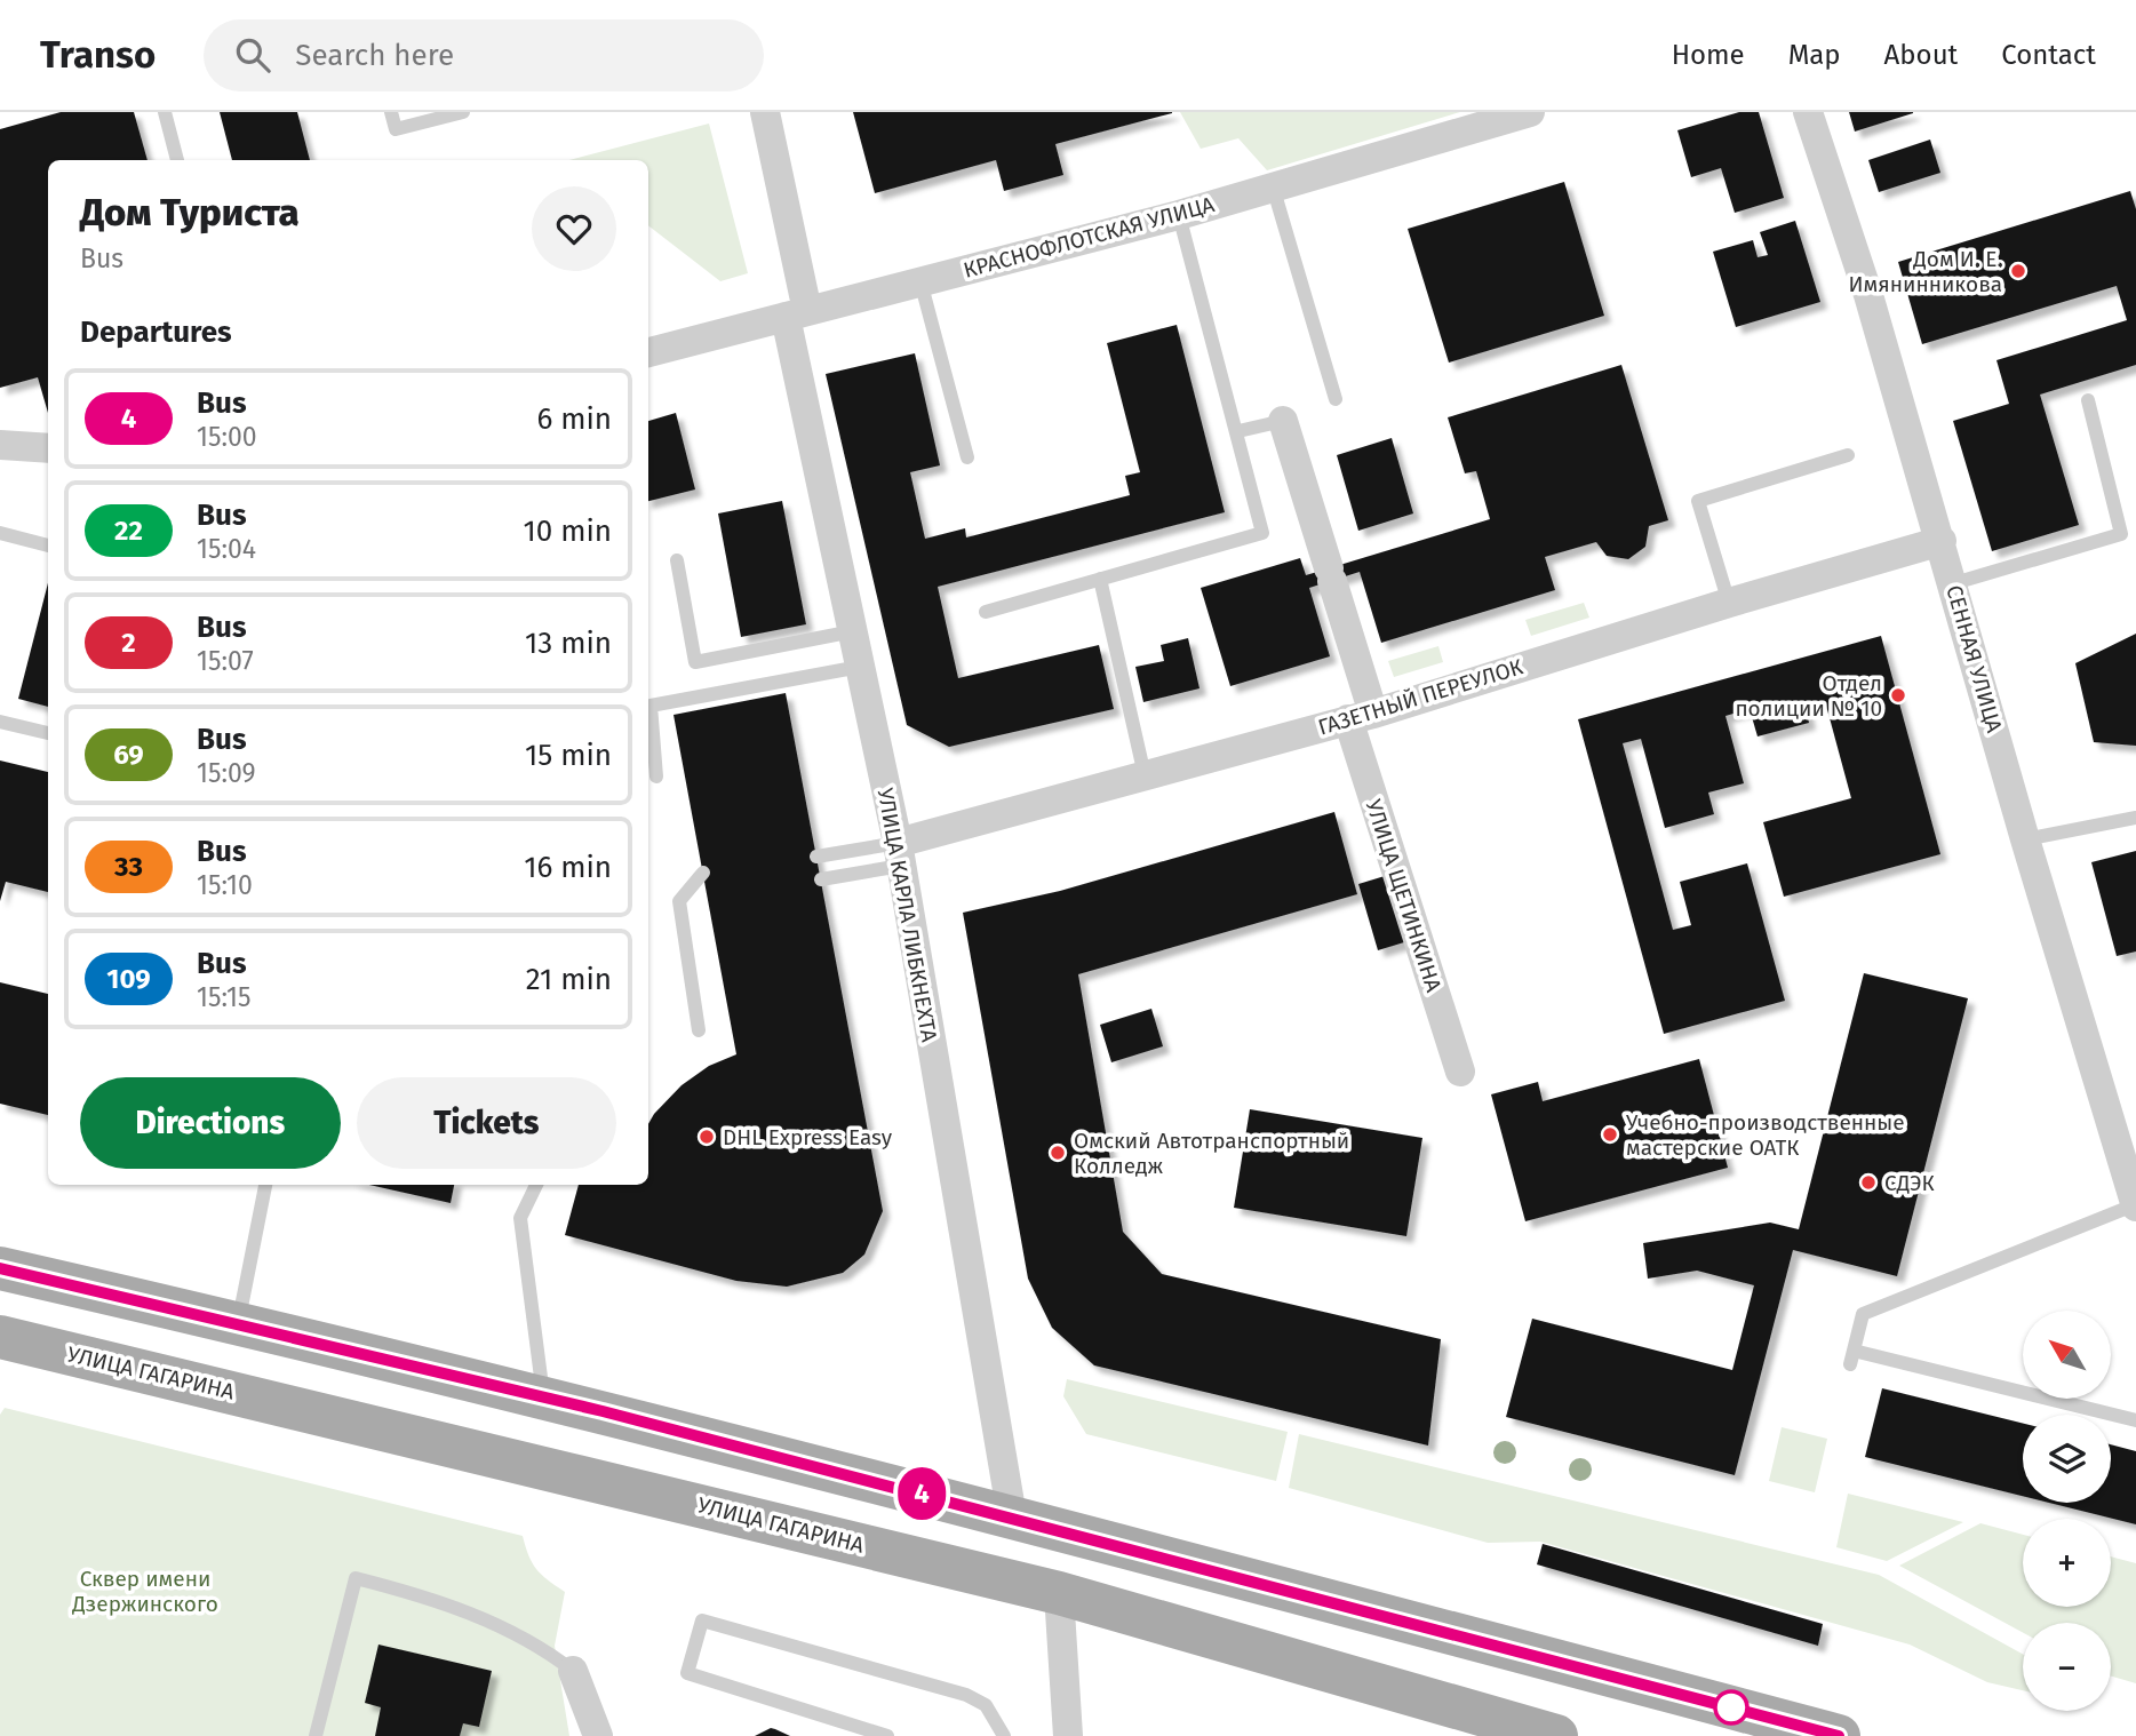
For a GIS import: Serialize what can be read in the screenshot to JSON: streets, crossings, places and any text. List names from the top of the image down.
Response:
{
  "streets": {
    "main road": ["УЛИЦА ГАГАРИНА"],
    "street": [
      "КРАСНОФЛОТСКАЯ УЛИЦА",
      "СЕННАЯ УЛИЦА",
      "ГАЗЕТНЫЙ ПЕРЕУЛОК",
      "УЛИЦА ЩЕТИНКИНА",
      "УЛИЦА КАРЛА ЛИБКНЕХТА"
    ]
  },
  "crossings": [
    ["КРАСНОФЛОТСКАЯ УЛИЦА", "УЛИЦА КАРЛА ЛИБКНЕХТА"],
    ["СЕННАЯ УЛИЦА", "ГАЗЕТНЫЙ ПЕРЕУЛОК"],
    ["ГАЗЕТНЫЙ ПЕРЕУЛОК", "УЛИЦА ЩЕТИНКИНА"],
    ["ГАЗЕТНЫЙ ПЕРЕУЛОК", "УЛИЦА КАРЛА ЛИБКНЕХТА"]
  ],
  "parks": ["Сквер имени Дзержинского"],
  "places": [
    "Дом И. Е. Имянинникова",
    "Отдел полиции № 10",
    "Учебно-производственные мастерские ОАТК",
    "DHL Express Easy",
    "Омский Автотранспортный Колледж",
    "СДЭК"
  ],
  "lines": ["bus line 4"],
  "north": "top left",
  "page": {
    "header": "Transo",
    "search": "Search here",
    "nav": [
      "Home",
      "Map",
      "About",
      "Contact"
    ],
    "on_map": "4",
    "heading": [
      ["Дом Туриста", "Bus"],
      "Departures"
    ],
    "list": [
      {
        "mark": "4",
        "name": "Bus",
        "note": "15:00",
        "value": "6 min"
      },
      {
        "mark": "22",
        "name": "Bus",
        "note": "15:04",
        "value": "10 min"
      },
      {
        "mark": "2",
        "name": "Bus",
        "note": "15:07",
        "value": "13 min"
      },
      {
        "mark": "69",
        "name": "Bus",
        "note": "15:09",
        "value": "15 min"
      },
      {
        "mark": "33",
        "name": "Bus",
        "note": "15:10",
        "value": "16 min"
      },
      {
        "mark": "109",
        "name": "Bus",
        "note": "15:15",
        "value": "21 min"
      }
    ],
    "buttons": ["Directions", "Tickets"],
    "map_buttons": ["+", "−"]
  }
}
